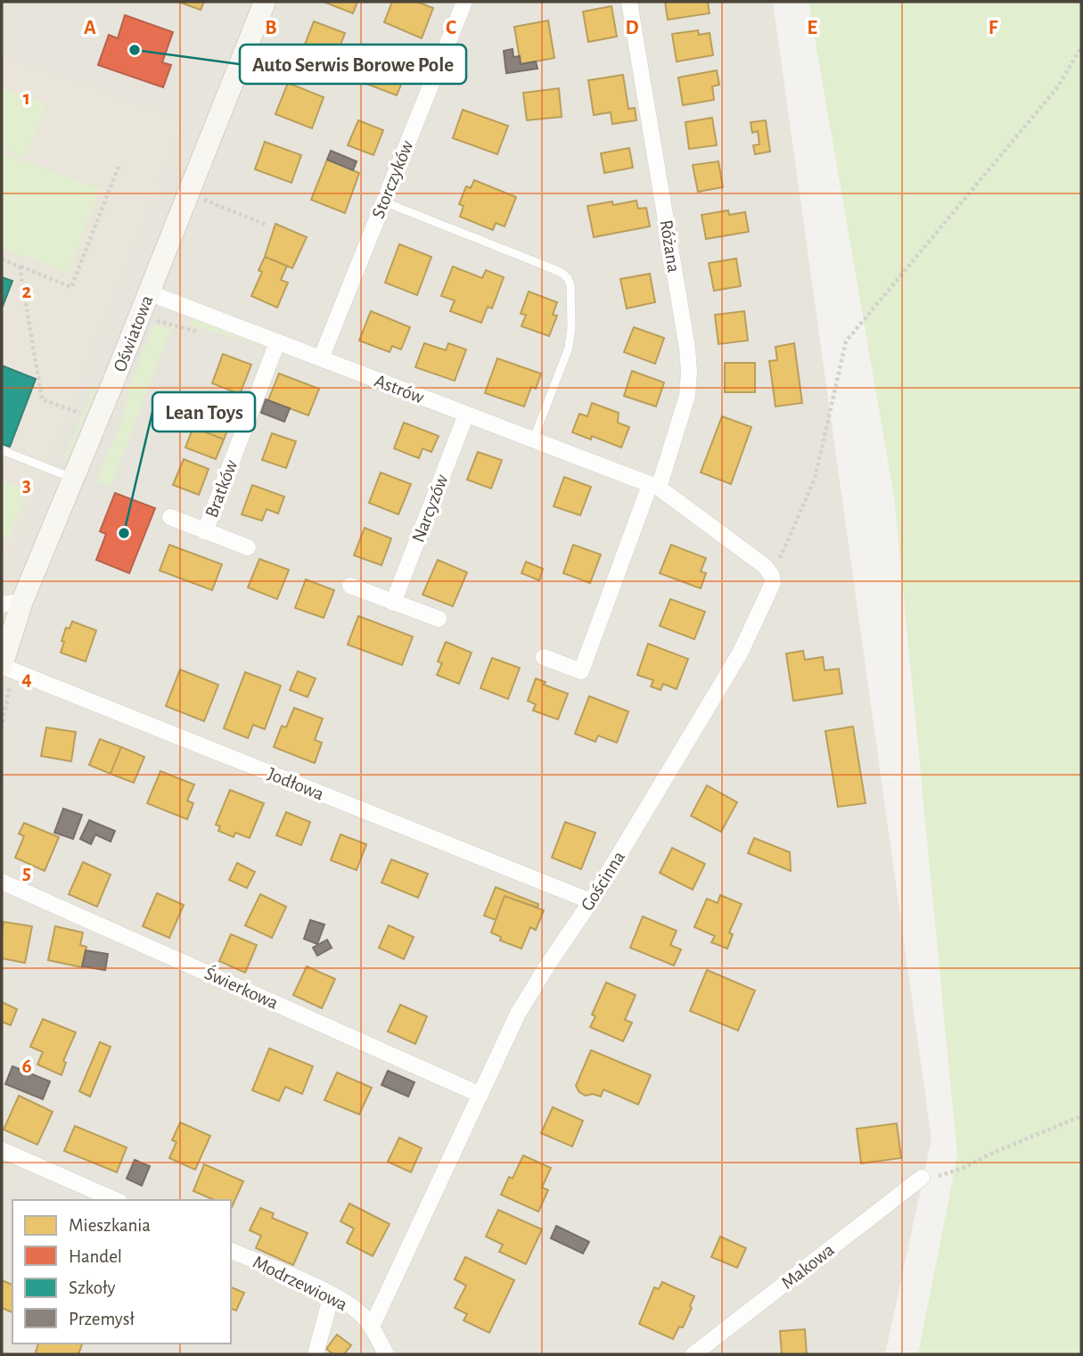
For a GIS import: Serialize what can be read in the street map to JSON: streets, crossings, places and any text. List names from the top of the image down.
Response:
{
  "streets": {
    "street": [
      "Storczyków",
      "Różana",
      "Oświatowa",
      "Astrów",
      "Bratków",
      "Narcyzów",
      "Jodłowa",
      "Gościnna",
      "Świerkowa",
      "Makowa",
      "Modrzewiowa"
    ]
  },
  "crossings": [
    ["Storczyków", "Astrów"],
    ["Różana", "Astrów"],
    ["Oświatowa", "Astrów"],
    ["Oświatowa", "Jodłowa"],
    ["Astrów", "Bratków"],
    ["Astrów", "Narcyzów"],
    ["Jodłowa", "Gościnna"],
    ["Gościnna", "Świerkowa"],
    ["Gościnna", "Modrzewiowa"]
  ],
  "places": ["Auto Serwis Borowe Pole", "Lean Toys"],
  "legend": [
    "Mieszkania",
    "Handel",
    "Szkoły",
    "Przemysł"
  ],
  "grid": {
    "columns": [
      "A",
      "B",
      "C",
      "D",
      "E",
      "F"
    ],
    "rows": [
      "1",
      "2",
      "3",
      "4",
      "5",
      "6"
    ]
  }
}
